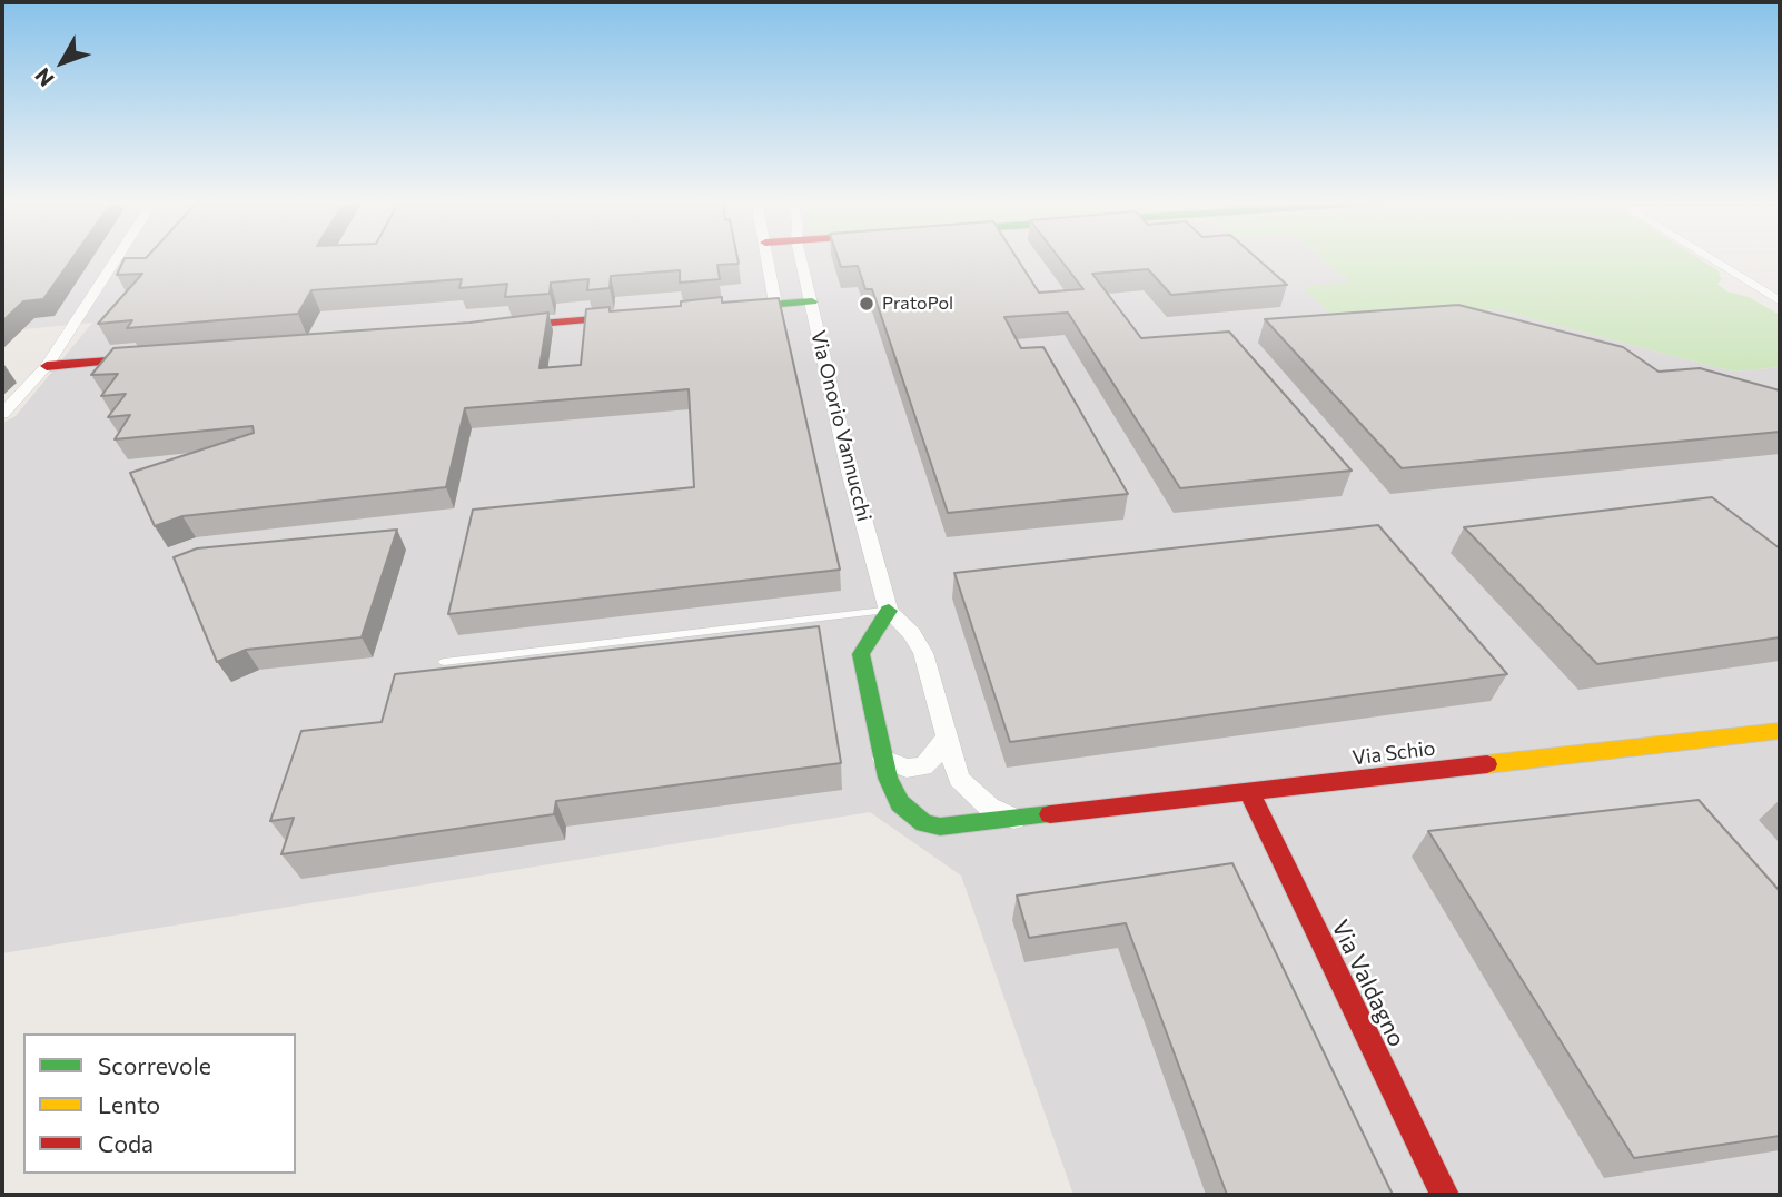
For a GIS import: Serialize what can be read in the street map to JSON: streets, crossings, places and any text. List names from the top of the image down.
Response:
{
  "streets": {
    "street": ["Via Onorio Vannucchi", "Via Schio", "Via Valdagno"]
  },
  "crossings": [
    ["Via Onorio Vannucchi", "Via Schio"],
    ["Via Schio", "Via Valdagno"]
  ],
  "places": ["PratoPol"],
  "legend": ["Scorrevole", "Lento", "Coda"],
  "north": "bottom left"
}
